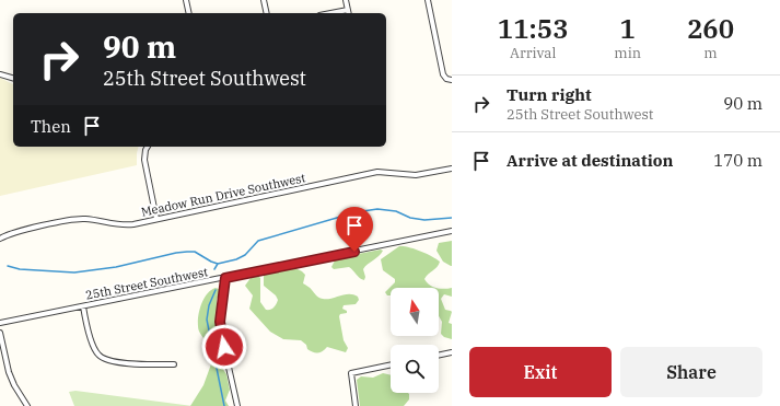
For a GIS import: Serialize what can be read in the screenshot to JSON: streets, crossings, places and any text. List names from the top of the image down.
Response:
{
  "streets": {
    "street": ["Meadow Run Drive Southwest", "25th Street Southwest"]
  },
  "north": "top",
  "page": {
    "eta": [
      "11:53",
      "Arrival",
      "1",
      "min",
      "260",
      "m"
    ],
    "turn": ["90 m", "25th Street Southwest"],
    "list": [
      {
        "name": "Turn right",
        "note": "25th Street Southwest",
        "value": "90 m"
      },
      {
        "name": "Arrive at destination",
        "value": "170 m"
      }
    ],
    "then": "Then",
    "buttons": ["Exit", "Share"]
  }
}
